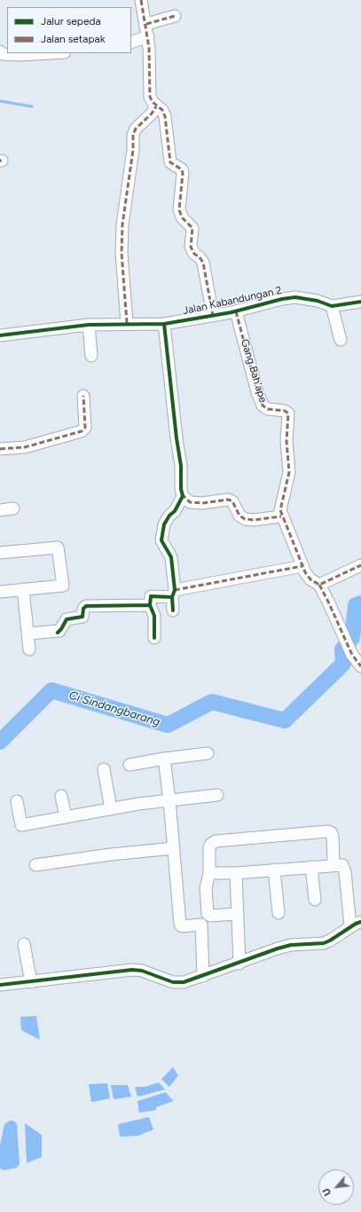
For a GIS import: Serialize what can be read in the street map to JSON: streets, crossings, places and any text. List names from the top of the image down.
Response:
{
  "streets": {
    "street": ["Jalan Kabandungan 2", "Gang Bah'ape"]
  },
  "crossings": [
    ["Jalan Kabandungan 2", "Gang Bah'ape"]
  ],
  "water": ["Ci Sindangbarang"],
  "legend": ["Jalur sepeda", "Jalan setapak"],
  "north": "bottom left"
}
